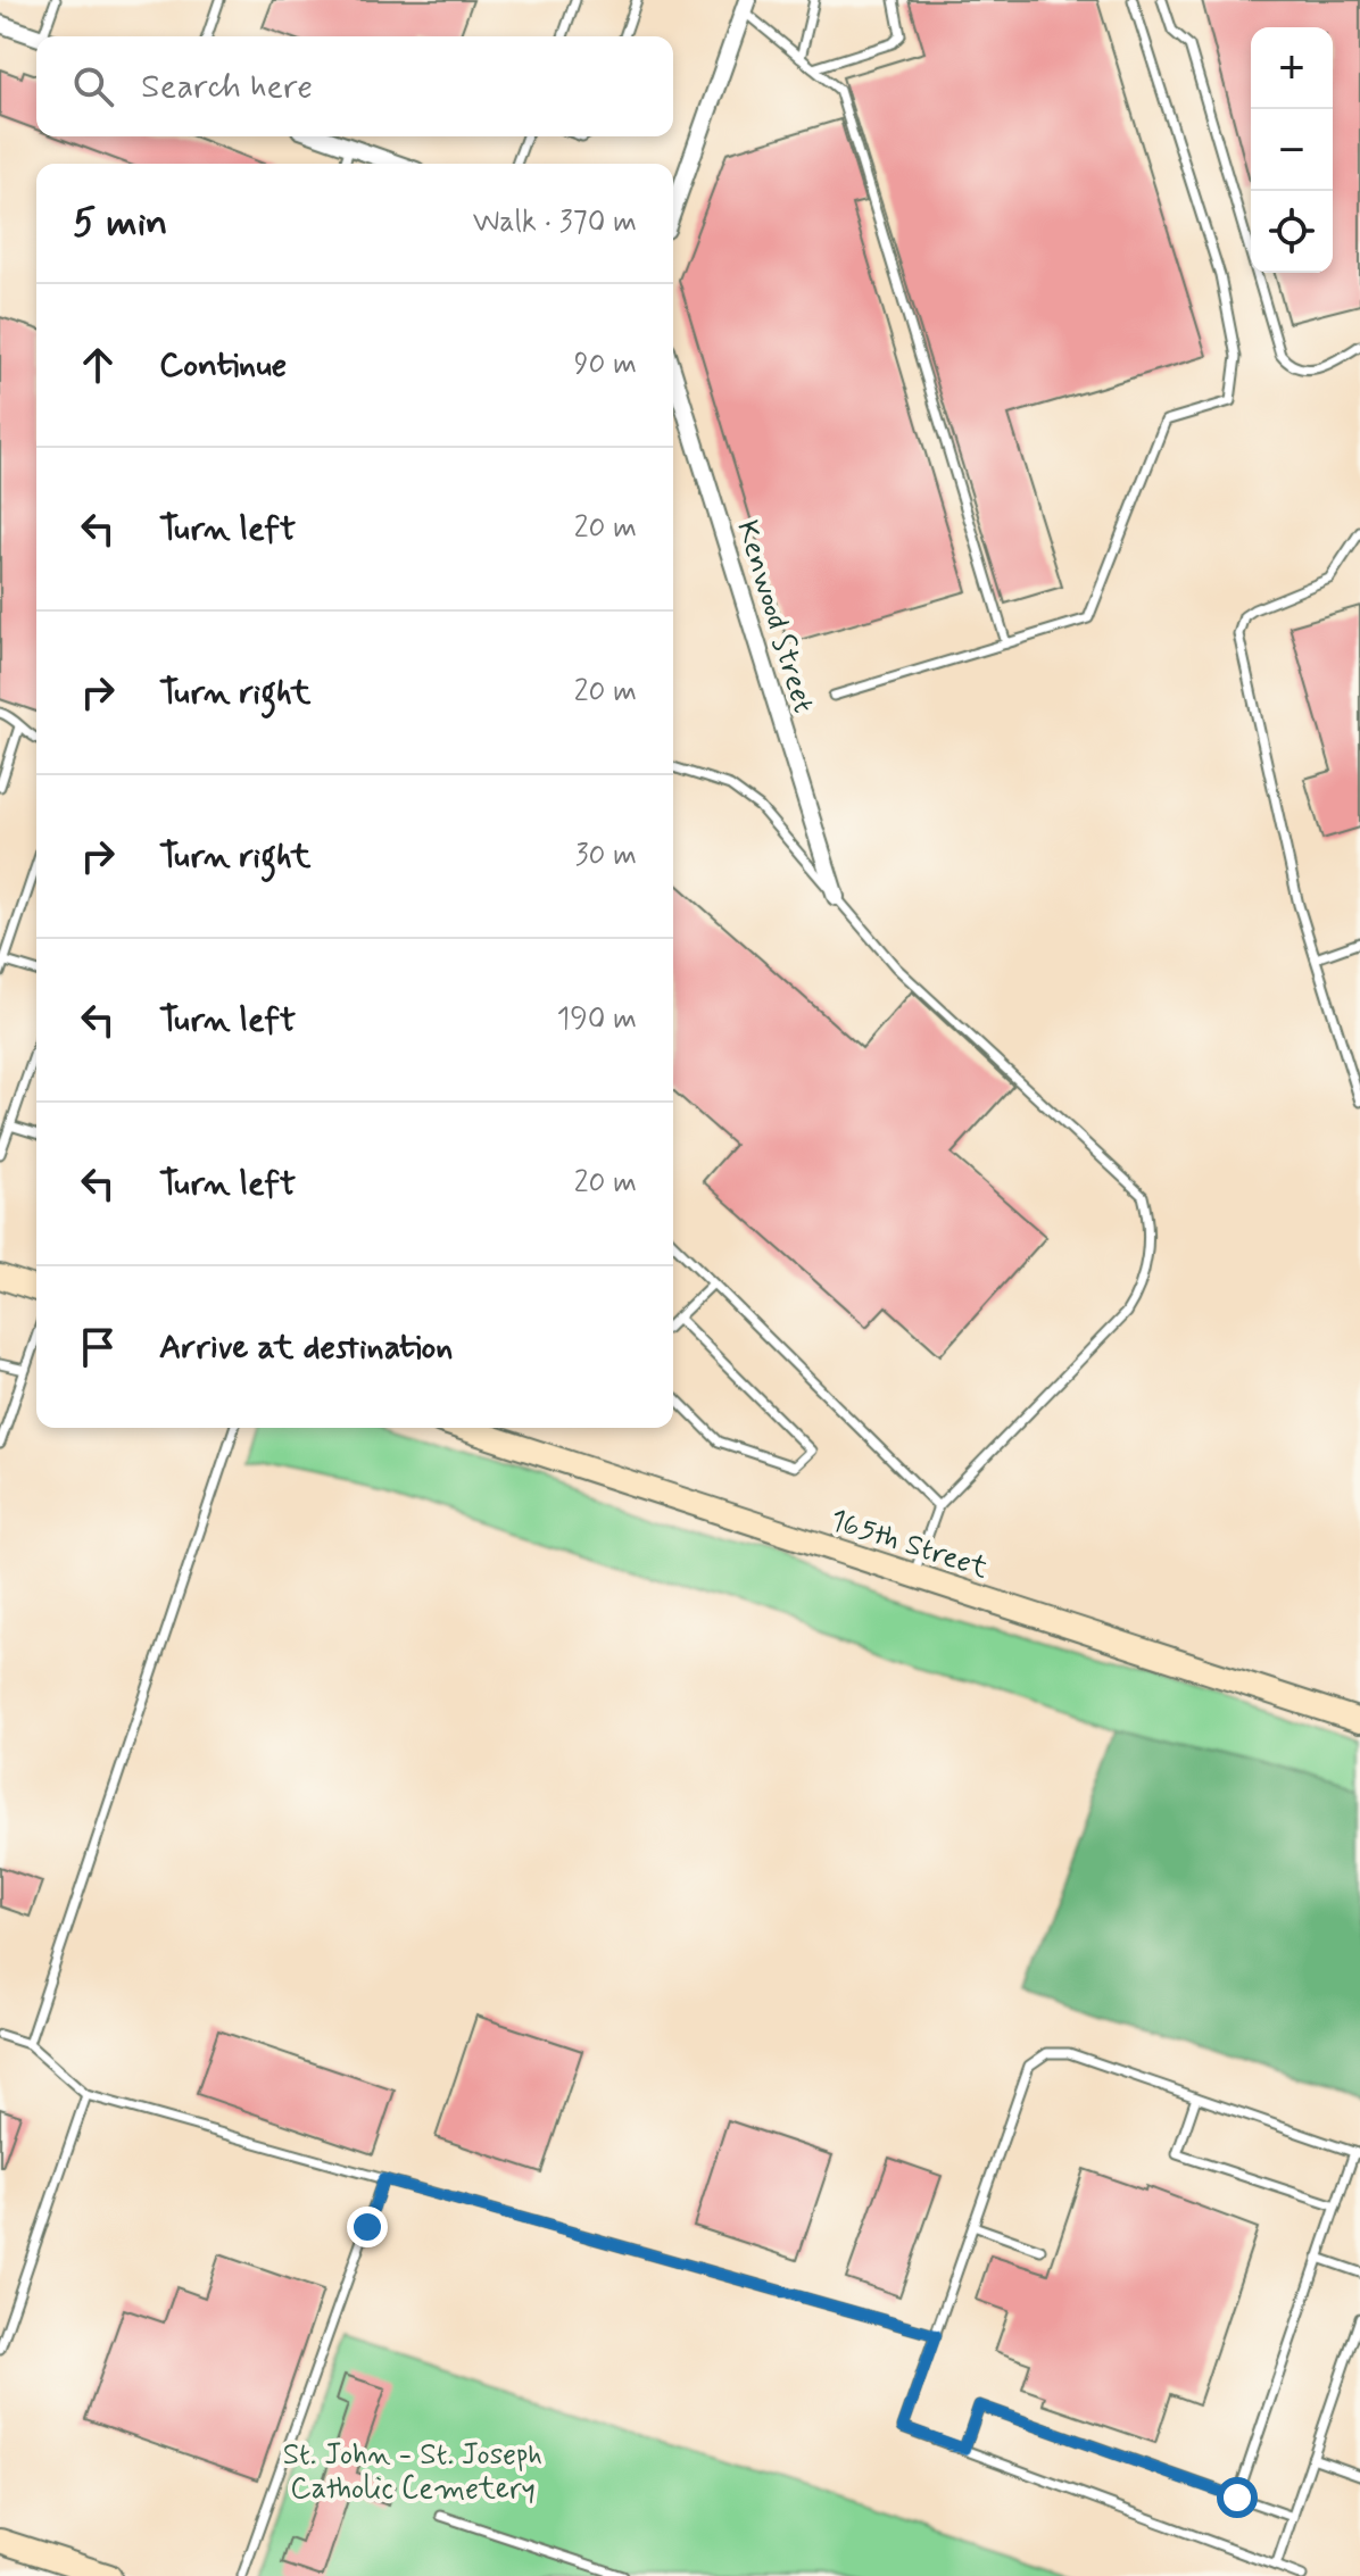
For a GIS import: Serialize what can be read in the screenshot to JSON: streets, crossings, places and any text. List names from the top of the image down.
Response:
{
  "streets": {
    "main road": ["165th Street"],
    "street": ["Kenwood Street"]
  },
  "parks": ["St. John - St. Joseph Catholic Cemetery"],
  "page": {
    "map_buttons": ["+", "−"],
    "search": "Search here",
    "heading": ["5 min", "Walk · 370 m"],
    "list": [
      ["Continue", "90 m"],
      ["Turn left", "20 m"],
      ["Turn right", "20 m"],
      ["Turn right", "30 m"],
      ["Turn left", "190 m"],
      ["Turn left", "20 m"],
      "Arrive at destination"
    ]
  }
}
